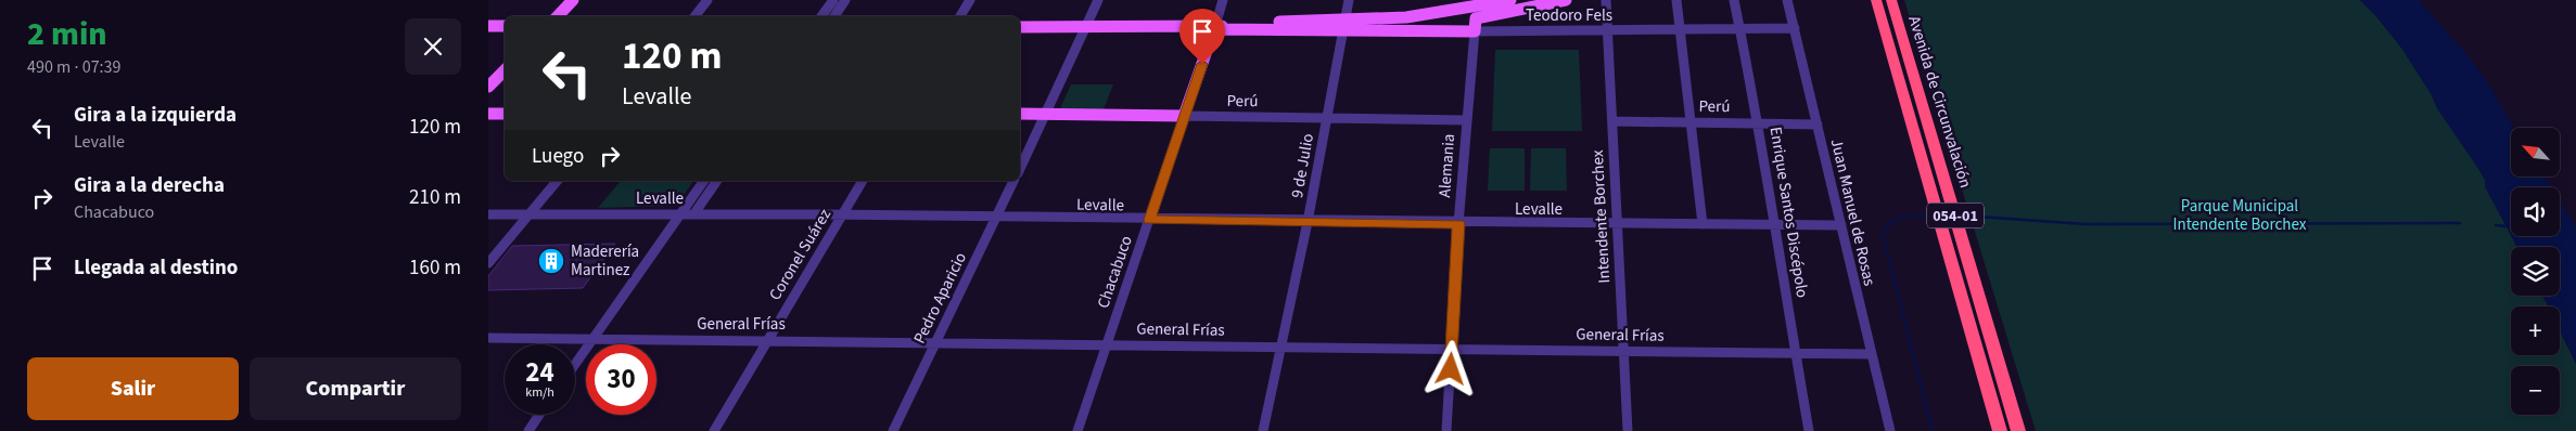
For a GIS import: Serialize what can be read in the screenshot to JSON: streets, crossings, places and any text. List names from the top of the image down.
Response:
{
  "streets": {
    "highway": ["Avenida de Circunvalación", "054-01"],
    "main road": [
      "Teodoro Fels",
      "Perú",
      "Alemania",
      "Chacabuco"
    ],
    "street": [
      "9 de Julio",
      "Levalle",
      "Enrique Santos Discépolo",
      "Juan Manuel de Rosas",
      "Intendente Borchex",
      "Coronel Suárez",
      "Pedro Aparicio",
      "General Frías"
    ]
  },
  "crossings": [
    ["Teodoro Fels", "9 de Julio"],
    ["Teodoro Fels", "Alemania"],
    ["Teodoro Fels", "Enrique Santos Discépolo"],
    ["Teodoro Fels", "Juan Manuel de Rosas"],
    ["Teodoro Fels", "Intendente Borchex"],
    ["Perú", "9 de Julio"],
    ["Perú", "Alemania"],
    ["Perú", "Enrique Santos Discépolo"],
    ["Perú", "Juan Manuel de Rosas"],
    ["Perú", "Intendente Borchex"],
    ["Perú", "Chacabuco"],
    ["9 de Julio", "Levalle"],
    ["9 de Julio", "General Frías"],
    ["Alemania", "Levalle"],
    ["Alemania", "General Frías"],
    ["Levalle", "Enrique Santos Discépolo"],
    ["Levalle", "Juan Manuel de Rosas"],
    ["Levalle", "Intendente Borchex"],
    ["Levalle", "Coronel Suárez"],
    ["Levalle", "Chacabuco"],
    ["Levalle", "Pedro Aparicio"],
    ["Enrique Santos Discépolo", "General Frías"],
    ["Juan Manuel de Rosas", "General Frías"],
    ["Intendente Borchex", "General Frías"],
    ["Coronel Suárez", "General Frías"],
    ["Chacabuco", "General Frías"],
    ["Pedro Aparicio", "General Frías"]
  ],
  "parks": ["Parque Municipal Intendente Borchex"],
  "places": {
    "building": ["Maderería Martinez"]
  },
  "north": "top left",
  "page": {
    "heading": ["2 min", "490 m · 07:39"],
    "turn": ["120 m", "Levalle"],
    "list": [
      {
        "name": "Gira a la izquierda",
        "note": "Levalle",
        "value": "120 m"
      },
      {
        "name": "Gira a la derecha",
        "note": "Chacabuco",
        "value": "210 m"
      },
      {
        "name": "Llegada al destino",
        "value": "160 m"
      }
    ],
    "map_buttons": ["+", "−"],
    "then": "Luego",
    "speed": "24 km/h",
    "limit": "30",
    "buttons": ["Salir", "Compartir"]
  }
}
